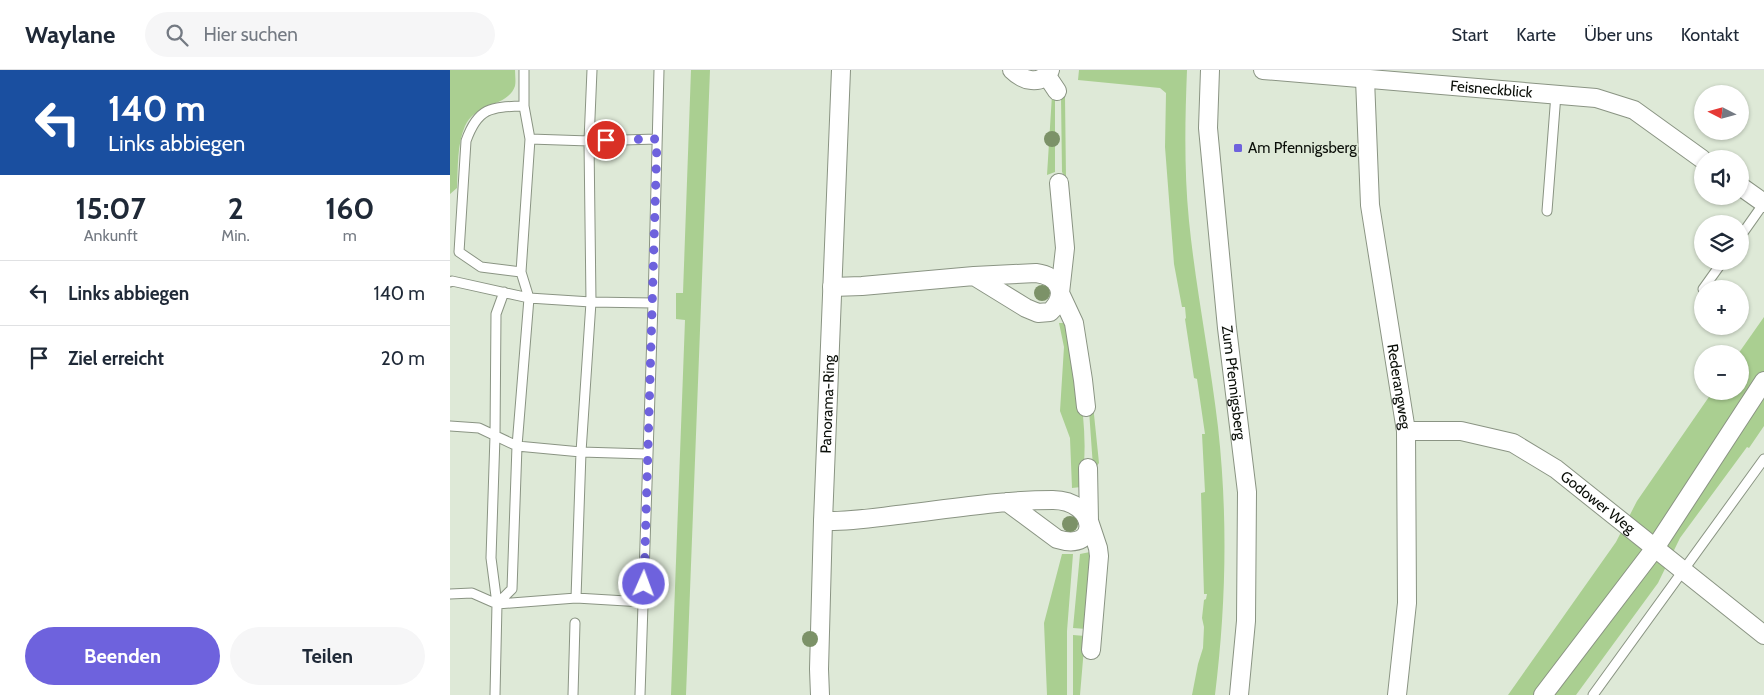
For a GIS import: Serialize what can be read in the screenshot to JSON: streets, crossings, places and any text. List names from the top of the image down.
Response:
{
  "streets": {
    "street": [
      "Feisneckblick",
      "Zum Pfennigsberg",
      "Rederangweg",
      "Panorama-Ring",
      "Godower Weg"
    ]
  },
  "crossings": [
    ["Feisneckblick", "Rederangweg"],
    ["Rederangweg", "Godower Weg"]
  ],
  "places": {
    "transit": ["Am Pfennigsberg"]
  },
  "north": "left",
  "page": {
    "header": "Waylane",
    "search": "Hier suchen",
    "nav": [
      "Start",
      "Karte",
      "Über uns",
      "Kontakt"
    ],
    "turn": ["140 m", "Links abbiegen"],
    "map_buttons": ["+", "−"],
    "eta": [
      "15:07",
      "Ankunft",
      "2",
      "Min.",
      "160",
      "m"
    ],
    "list": [
      {
        "name": "Links abbiegen",
        "value": "140 m"
      },
      {
        "name": "Ziel erreicht",
        "value": "20 m"
      }
    ],
    "buttons": ["Beenden", "Teilen"]
  }
}
